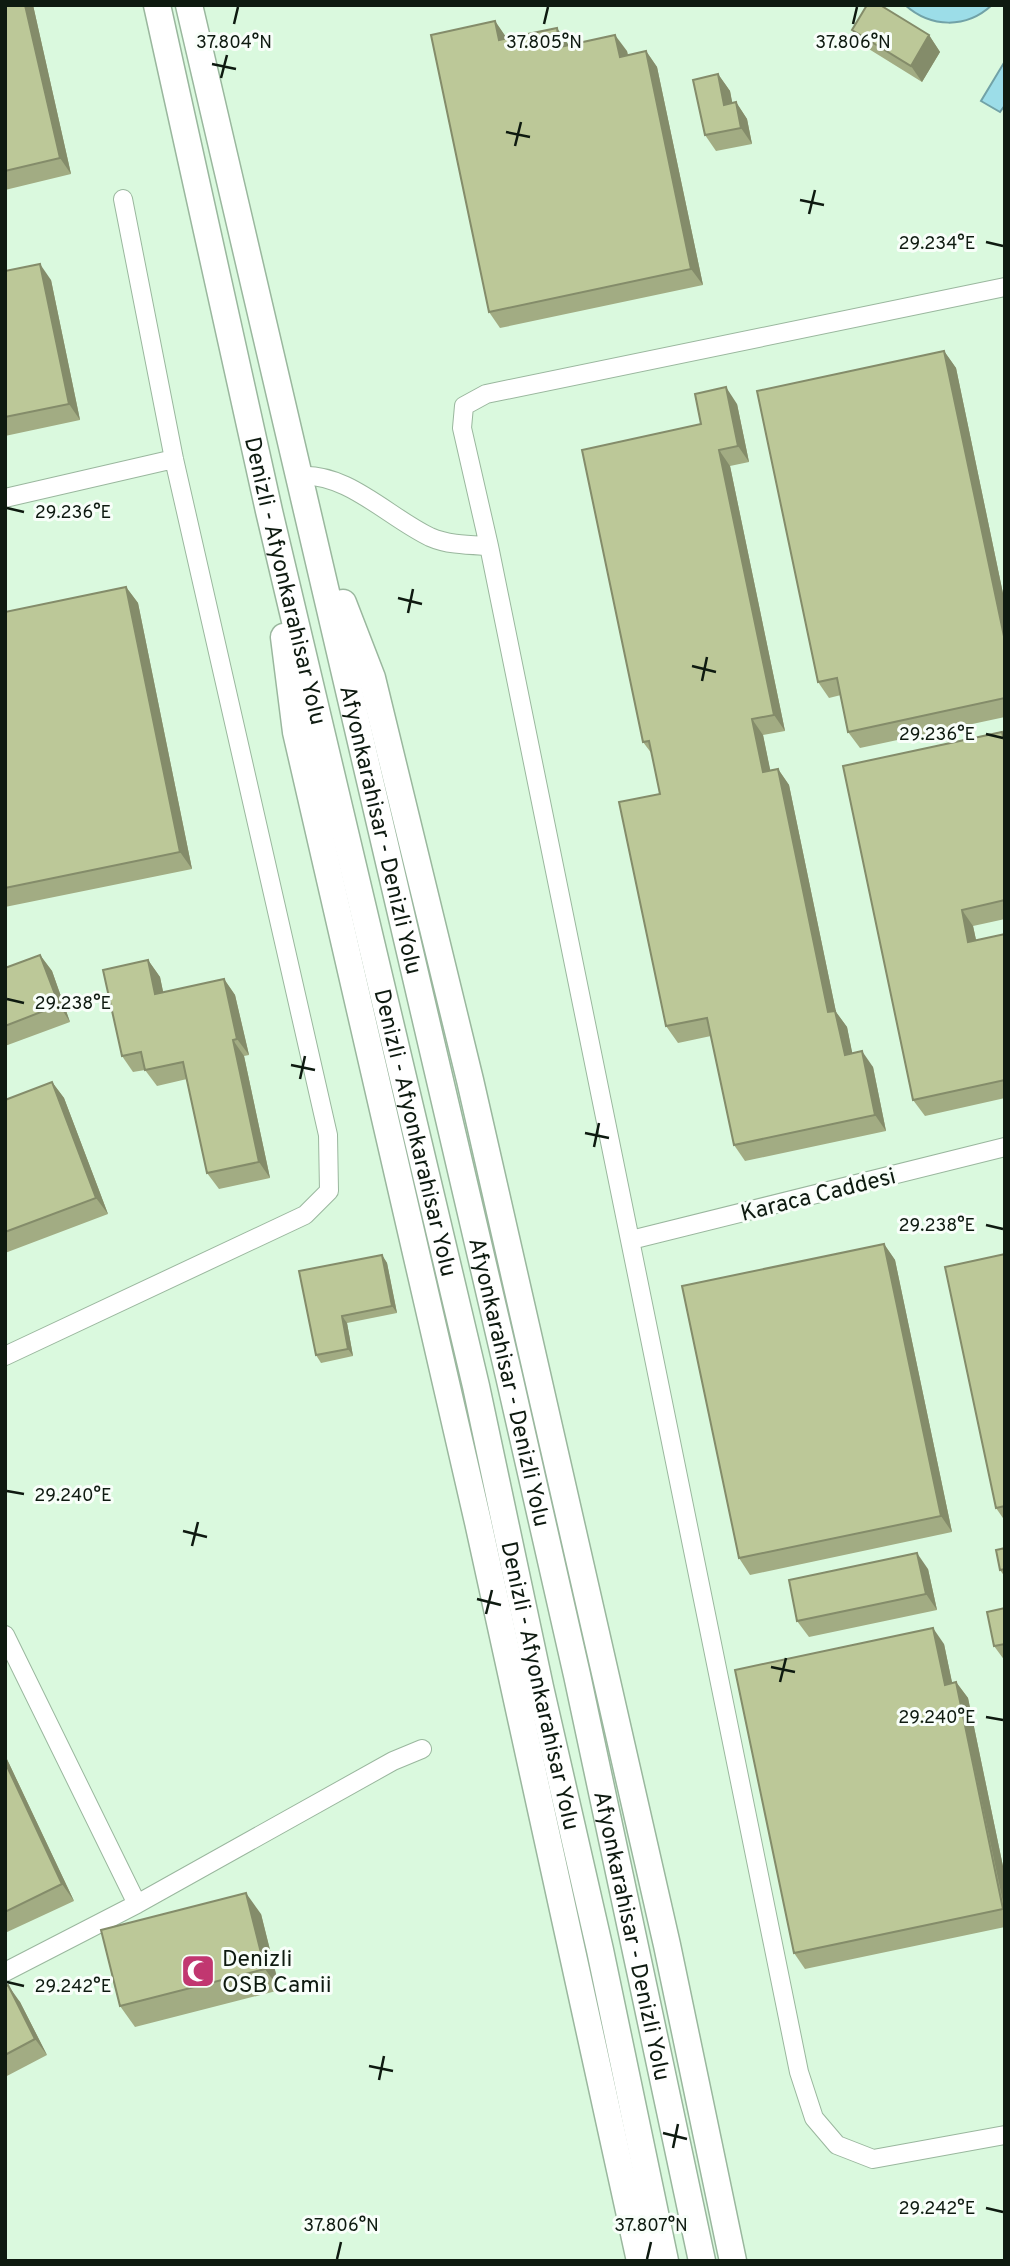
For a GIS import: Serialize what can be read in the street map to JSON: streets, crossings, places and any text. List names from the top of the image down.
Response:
{
  "streets": {
    "highway": ["Denizli - Afyonkarahisar Yolu", "Afyonkarahisar - Denizli Yolu"],
    "street": ["Karaca Caddesi"]
  },
  "crossings": [
    ["Denizli - Afyonkarahisar Yolu", "Afyonkarahisar - Denizli Yolu"]
  ],
  "places": {
    "mosque": ["Denizli OSB Camii"]
  },
  "coordinates": [
    "37.805°N",
    "37.806°N",
    "37.804°N",
    "29.234°E",
    "29.236°E",
    "29.238°E",
    "29.240°E",
    "29.242°E",
    "37.807°N"
  ]
}
